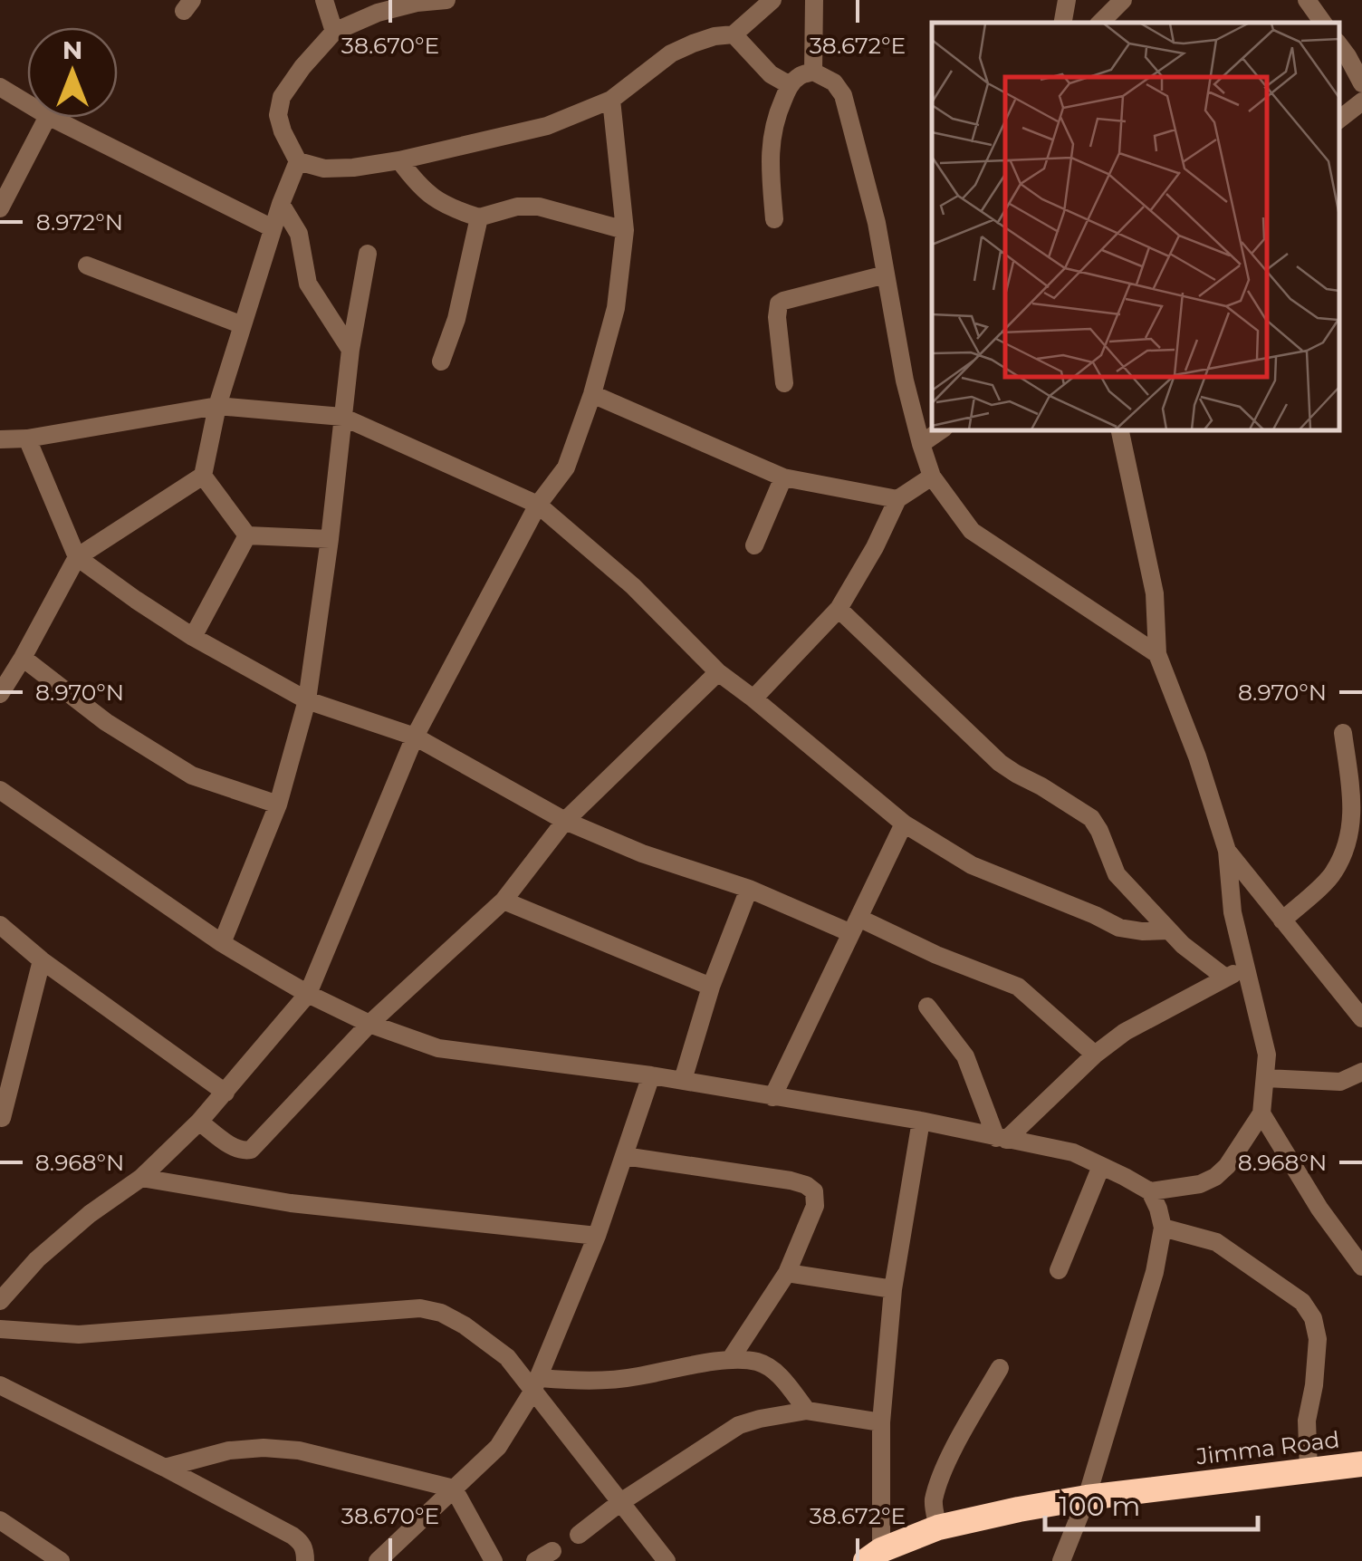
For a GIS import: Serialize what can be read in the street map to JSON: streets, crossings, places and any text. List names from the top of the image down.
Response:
{
  "streets": {
    "highway": ["Jimma Road"]
  },
  "scale_bar": "100 m",
  "north": "top",
  "coordinates": [
    "38.670°E",
    "38.672°E",
    "8.972°N",
    "8.970°N",
    "8.968°N"
  ]
}
